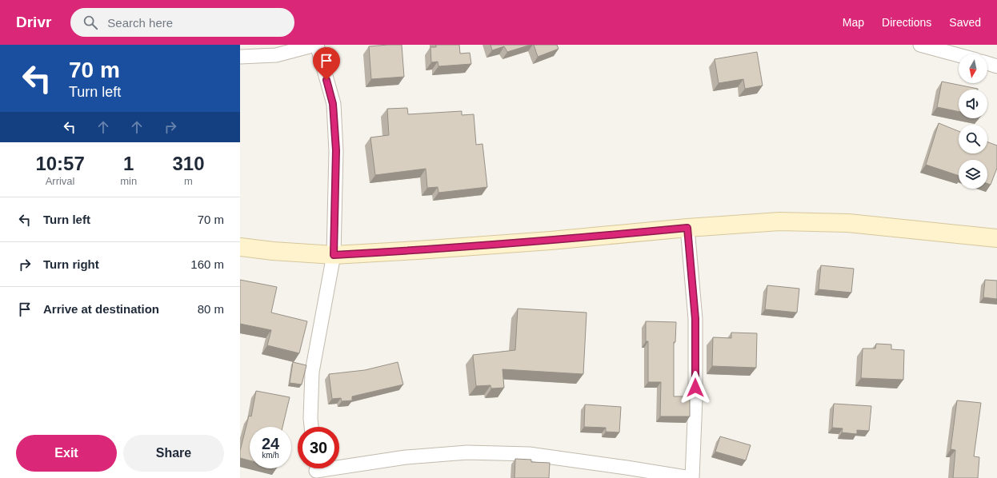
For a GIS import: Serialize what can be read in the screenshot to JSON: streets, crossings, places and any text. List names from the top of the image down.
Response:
{
  "north": "bottom",
  "page": {
    "header": "Drivr",
    "search": "Search here",
    "nav": ["Map", "Directions", "Saved"],
    "turn": ["70 m", "Turn left"],
    "eta": [
      "10:57",
      "Arrival",
      "1",
      "min",
      "310",
      "m"
    ],
    "list": [
      {
        "name": "Turn left",
        "value": "70 m"
      },
      {
        "name": "Turn right",
        "value": "160 m"
      },
      {
        "name": "Arrive at destination",
        "value": "80 m"
      }
    ],
    "speed": "24 km/h",
    "limit": "30",
    "buttons": ["Exit", "Share"]
  }
}
